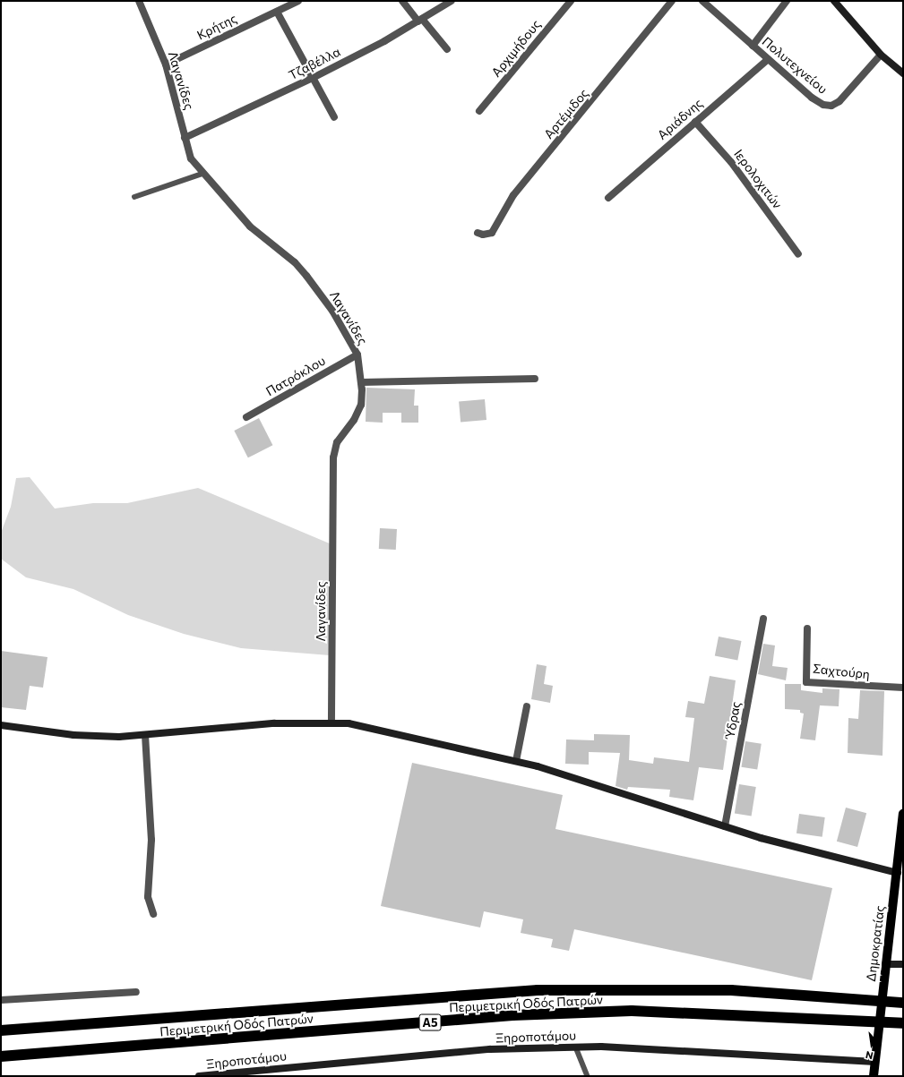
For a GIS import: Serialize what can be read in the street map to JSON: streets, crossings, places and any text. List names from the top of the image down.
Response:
{
  "streets": {
    "highway": ["Περιμετρική Οδός Πατρών", "Α5"],
    "main road": ["Δημοκρατίας"],
    "street": [
      "Κρήτης",
      "Αρχιμήδους",
      "Τζαβέλλα",
      "Πολυτεχνείου",
      "Λαγανίδες",
      "Αρτέμιδος",
      "Αριάδνης",
      "Ιερολοχιτών",
      "Πατρόκλου",
      "Σαχτούρη",
      "Ύδρας",
      "Ξηροποτάμου"
    ]
  },
  "crossings": [
    ["Κρήτης", "Λαγανίδες"],
    ["Τζαβέλλα", "Λαγανίδες"],
    ["Πολυτεχνείου", "Αριάδνης"],
    ["Λαγανίδες", "Πατρόκλου"],
    ["Αριάδνης", "Ιερολοχιτών"],
    ["Δημοκρατίας", "Ξηροποτάμου"]
  ],
  "north": "bottom"
}
